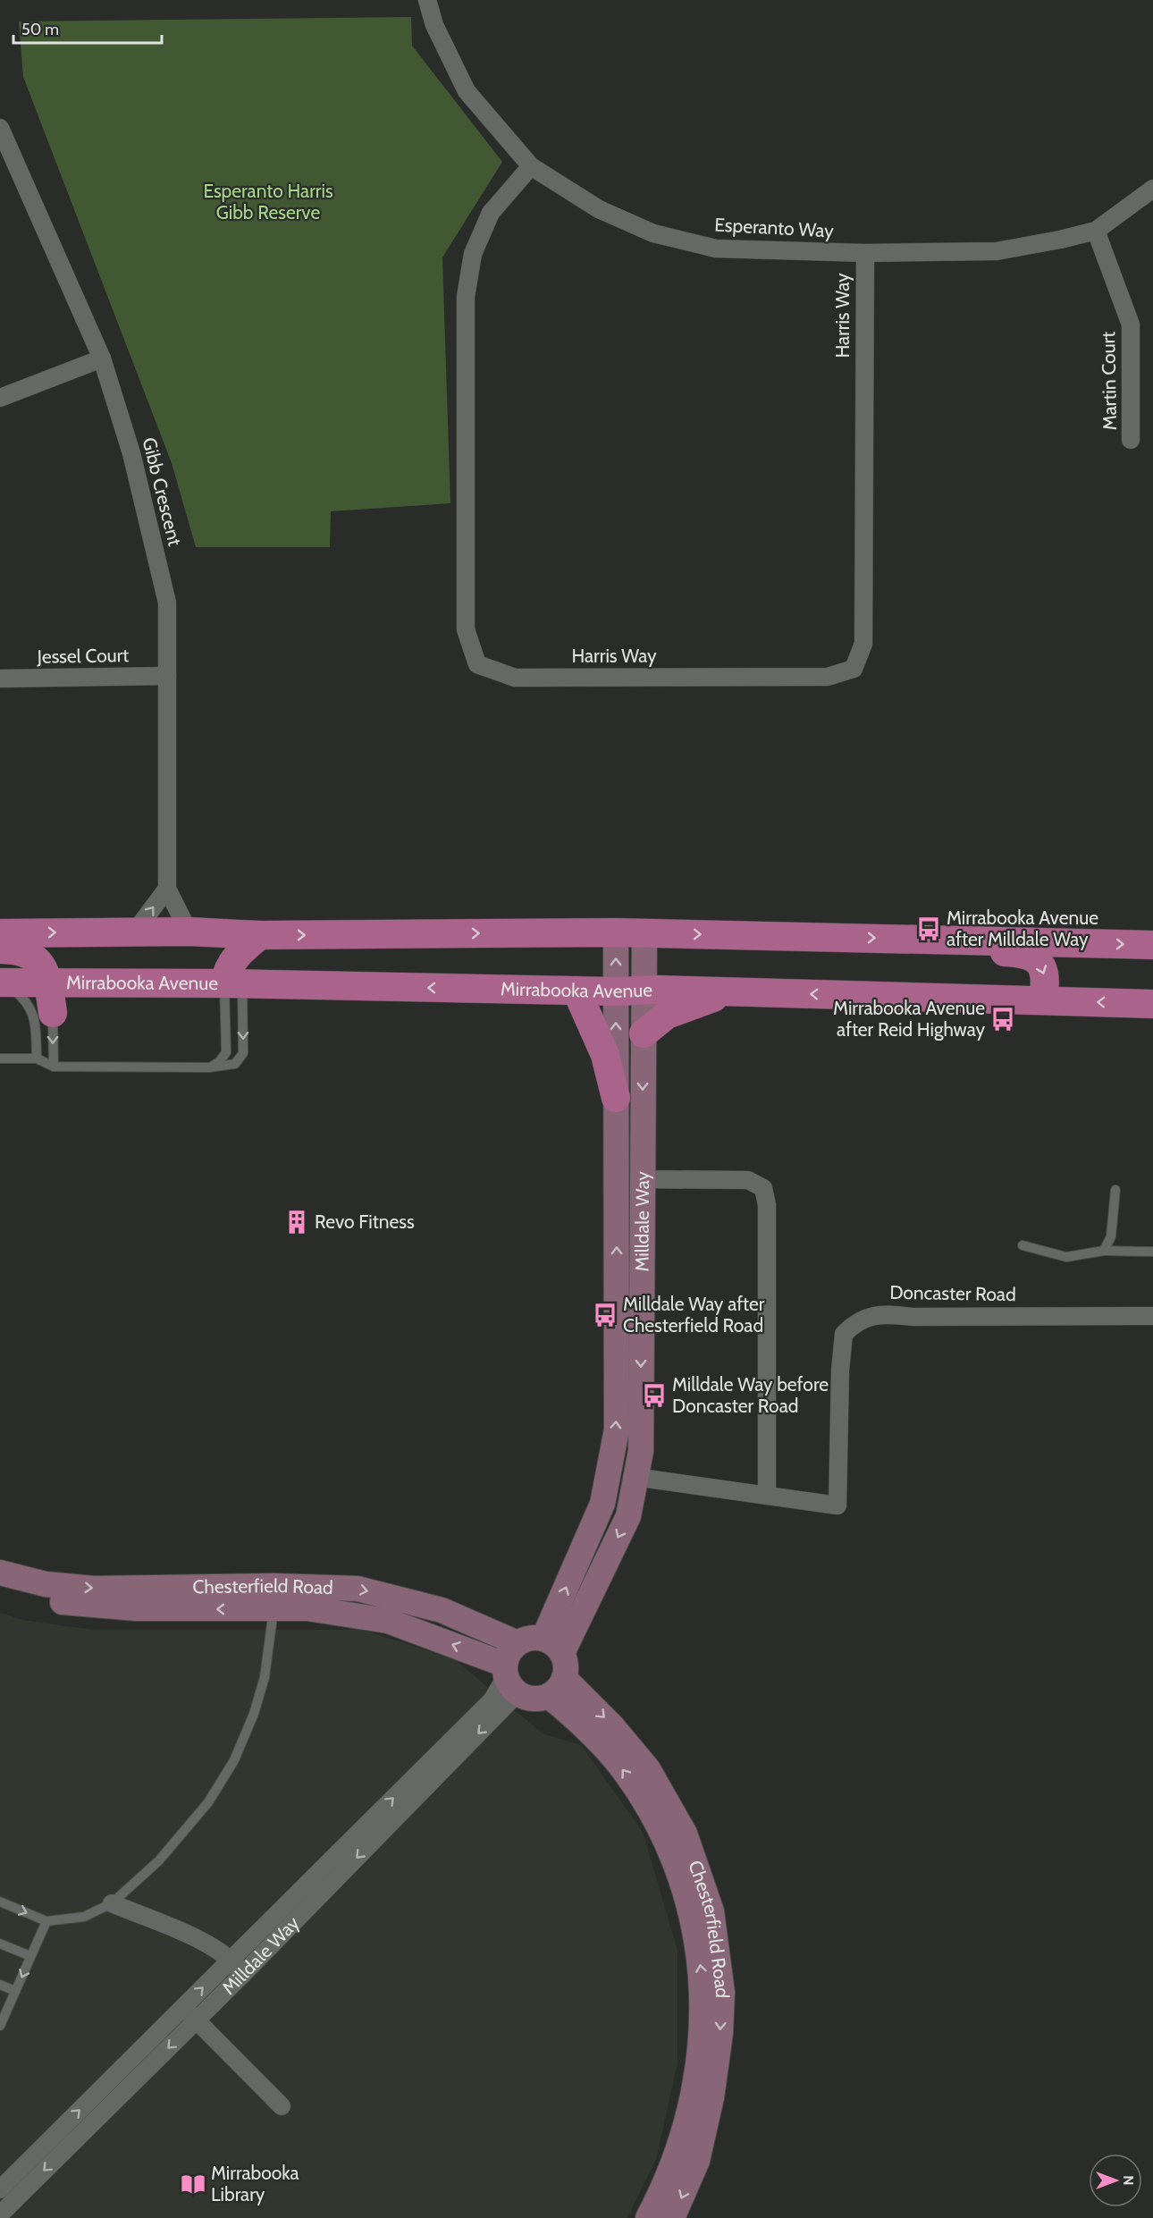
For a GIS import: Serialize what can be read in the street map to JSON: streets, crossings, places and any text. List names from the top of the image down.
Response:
{
  "streets": {
    "main road": ["Mirrabooka Avenue"],
    "street": [
      "Esperanto Way",
      "Harris Way",
      "Martin Court",
      "Gibb Crescent",
      "Jessel Court",
      "Milldale Way",
      "Doncaster Road",
      "Chesterfield Road"
    ]
  },
  "crossings": [
    ["Esperanto Way", "Harris Way"],
    ["Esperanto Way", "Martin Court"],
    ["Gibb Crescent", "Jessel Court"],
    ["Mirrabooka Avenue", "Milldale Way"],
    ["Milldale Way", "Doncaster Road"],
    ["Milldale Way", "Chesterfield Road"]
  ],
  "parks": ["Esperanto Harris Gibb Reserve"],
  "places": {
    "bus stop": [
      "Mirrabooka Avenue after Milldale Way",
      "Mirrabooka Avenue after Reid Highway",
      "Milldale Way after Chesterfield Road",
      "Milldale Way before Doncaster Road"
    ],
    "building": ["Revo Fitness"],
    "library": ["Mirrabooka Library"]
  },
  "scale_bar": "50 m",
  "north": "right"
}
